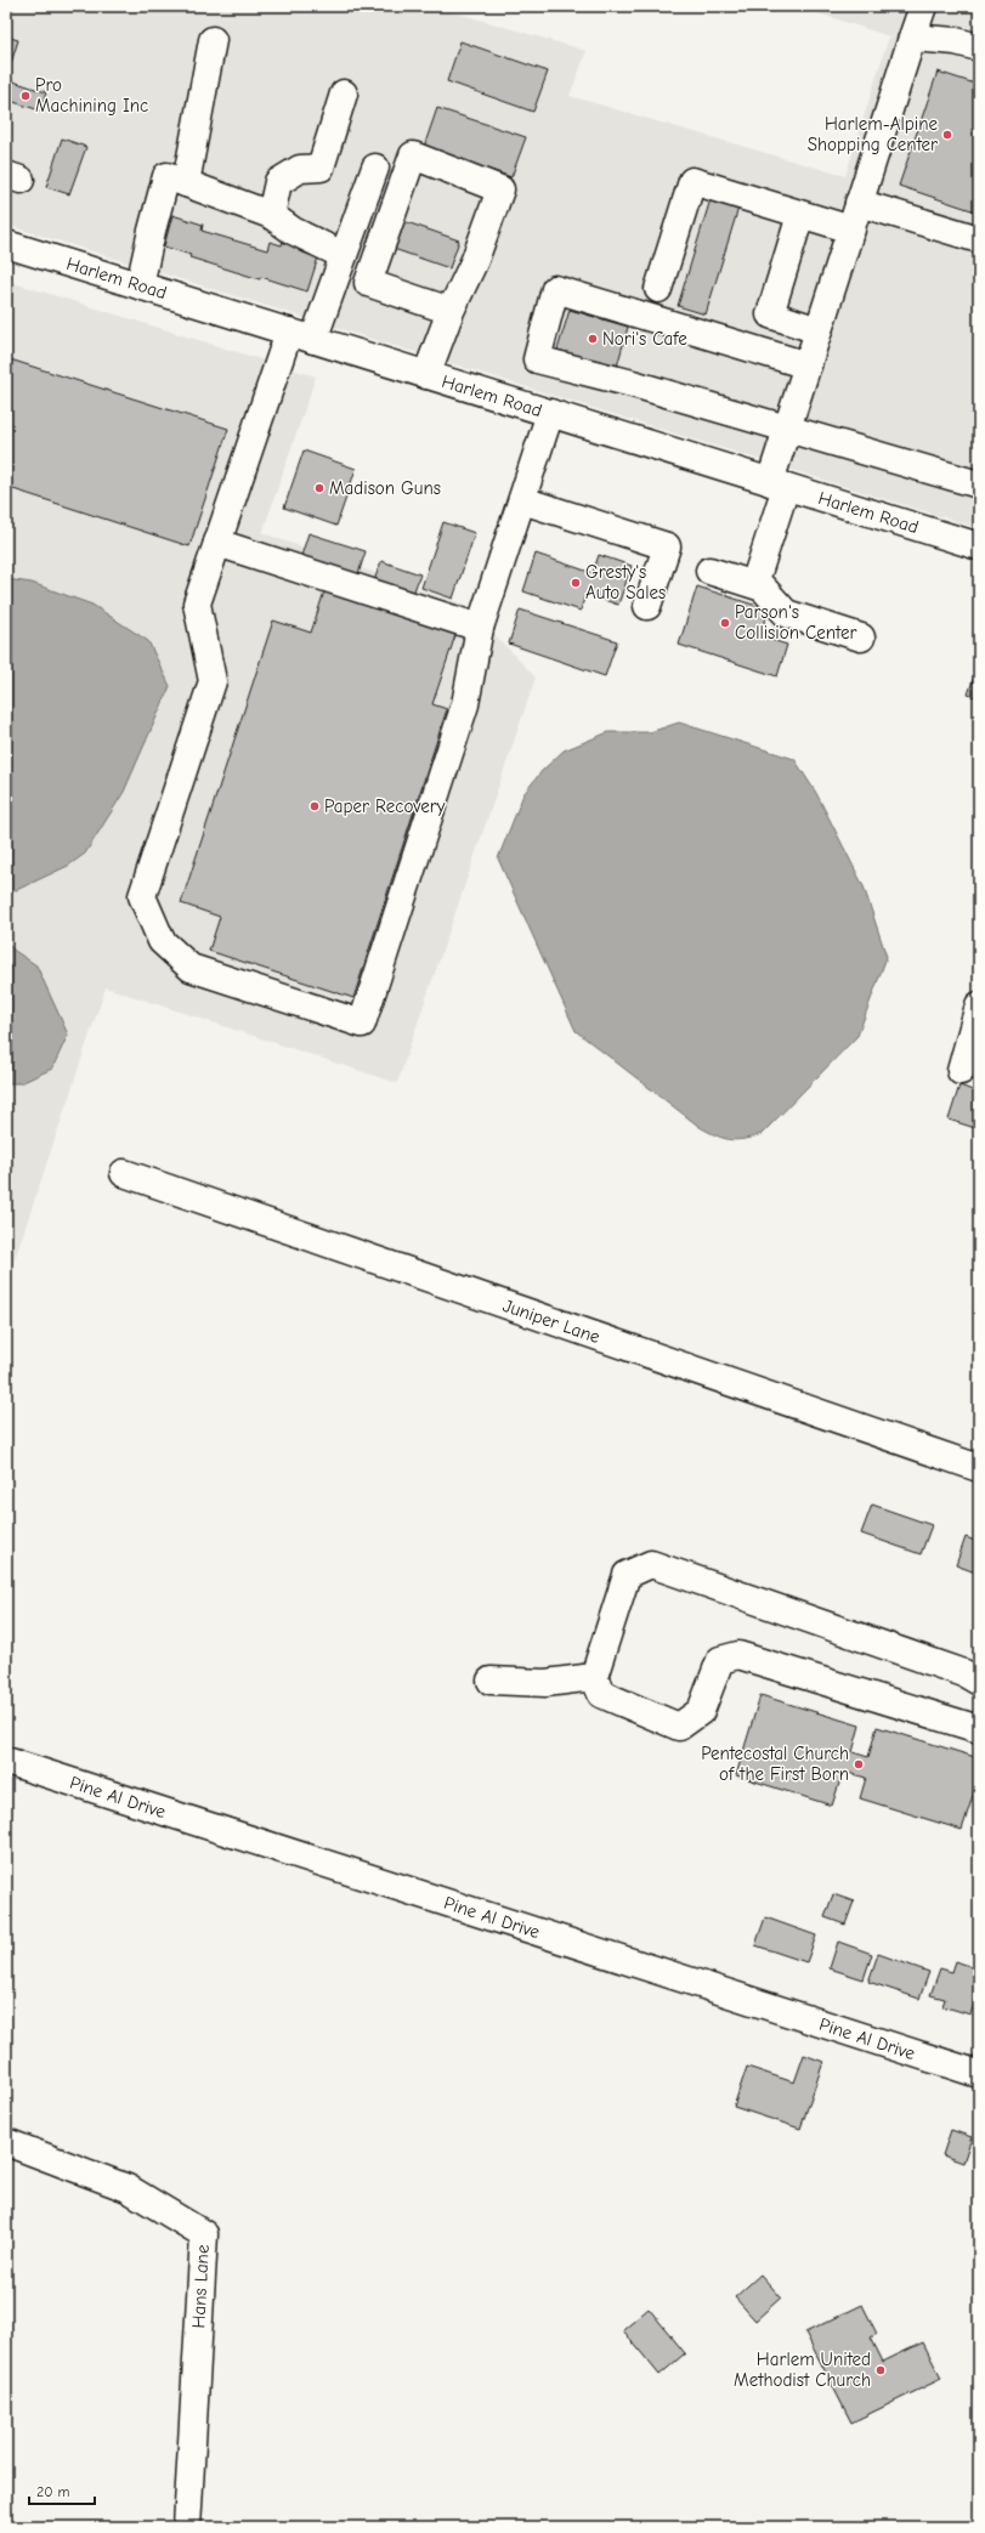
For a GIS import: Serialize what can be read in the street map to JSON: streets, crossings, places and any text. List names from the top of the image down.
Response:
{
  "streets": {
    "street": [
      "Harlem Road",
      "Juniper Lane",
      "Pine Al Drive",
      "Hans Lane"
    ]
  },
  "places": [
    "Pro Machining Inc",
    "Harlem-Alpine Shopping Center",
    "Nori's Cafe",
    "Madison Guns",
    "Gresty's Auto Sales",
    "Parson's Collision Center",
    "Paper Recovery",
    "Pentecostal Church of the First Born",
    "Harlem United Methodist Church"
  ],
  "scale_bar": "20 m"
}
